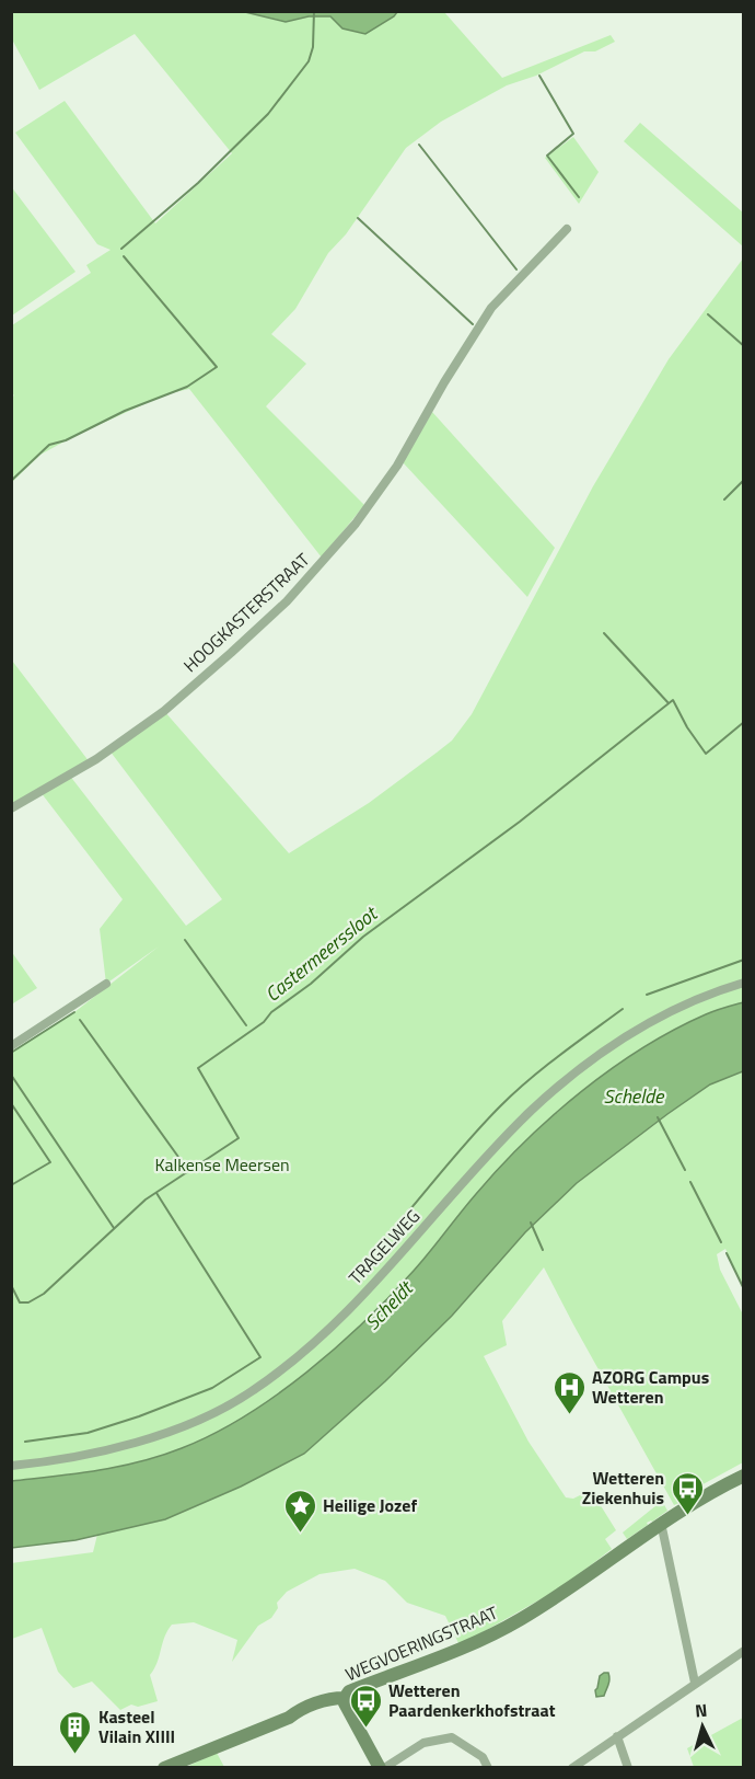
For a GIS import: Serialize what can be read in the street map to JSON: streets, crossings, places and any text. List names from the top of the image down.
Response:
{
  "streets": {
    "main road": ["WEGVOERINGSTRAAT"],
    "street": ["HOOGKASTERSTRAAT", "TRAGELWEG"]
  },
  "water": ["Castermeerssloot", "Schelde", "Scheldt"],
  "parks": ["Kalkense Meersen"],
  "places": {
    "hospital": ["AZORG Campus Wetteren"],
    "bus stop": ["Wetteren Ziekenhuis", "Wetteren Paardenkerkhofstraat"],
    "place": ["Heilige Jozef"],
    "building": ["Kasteel Vilain XIIII"]
  },
  "north": "top"
}
